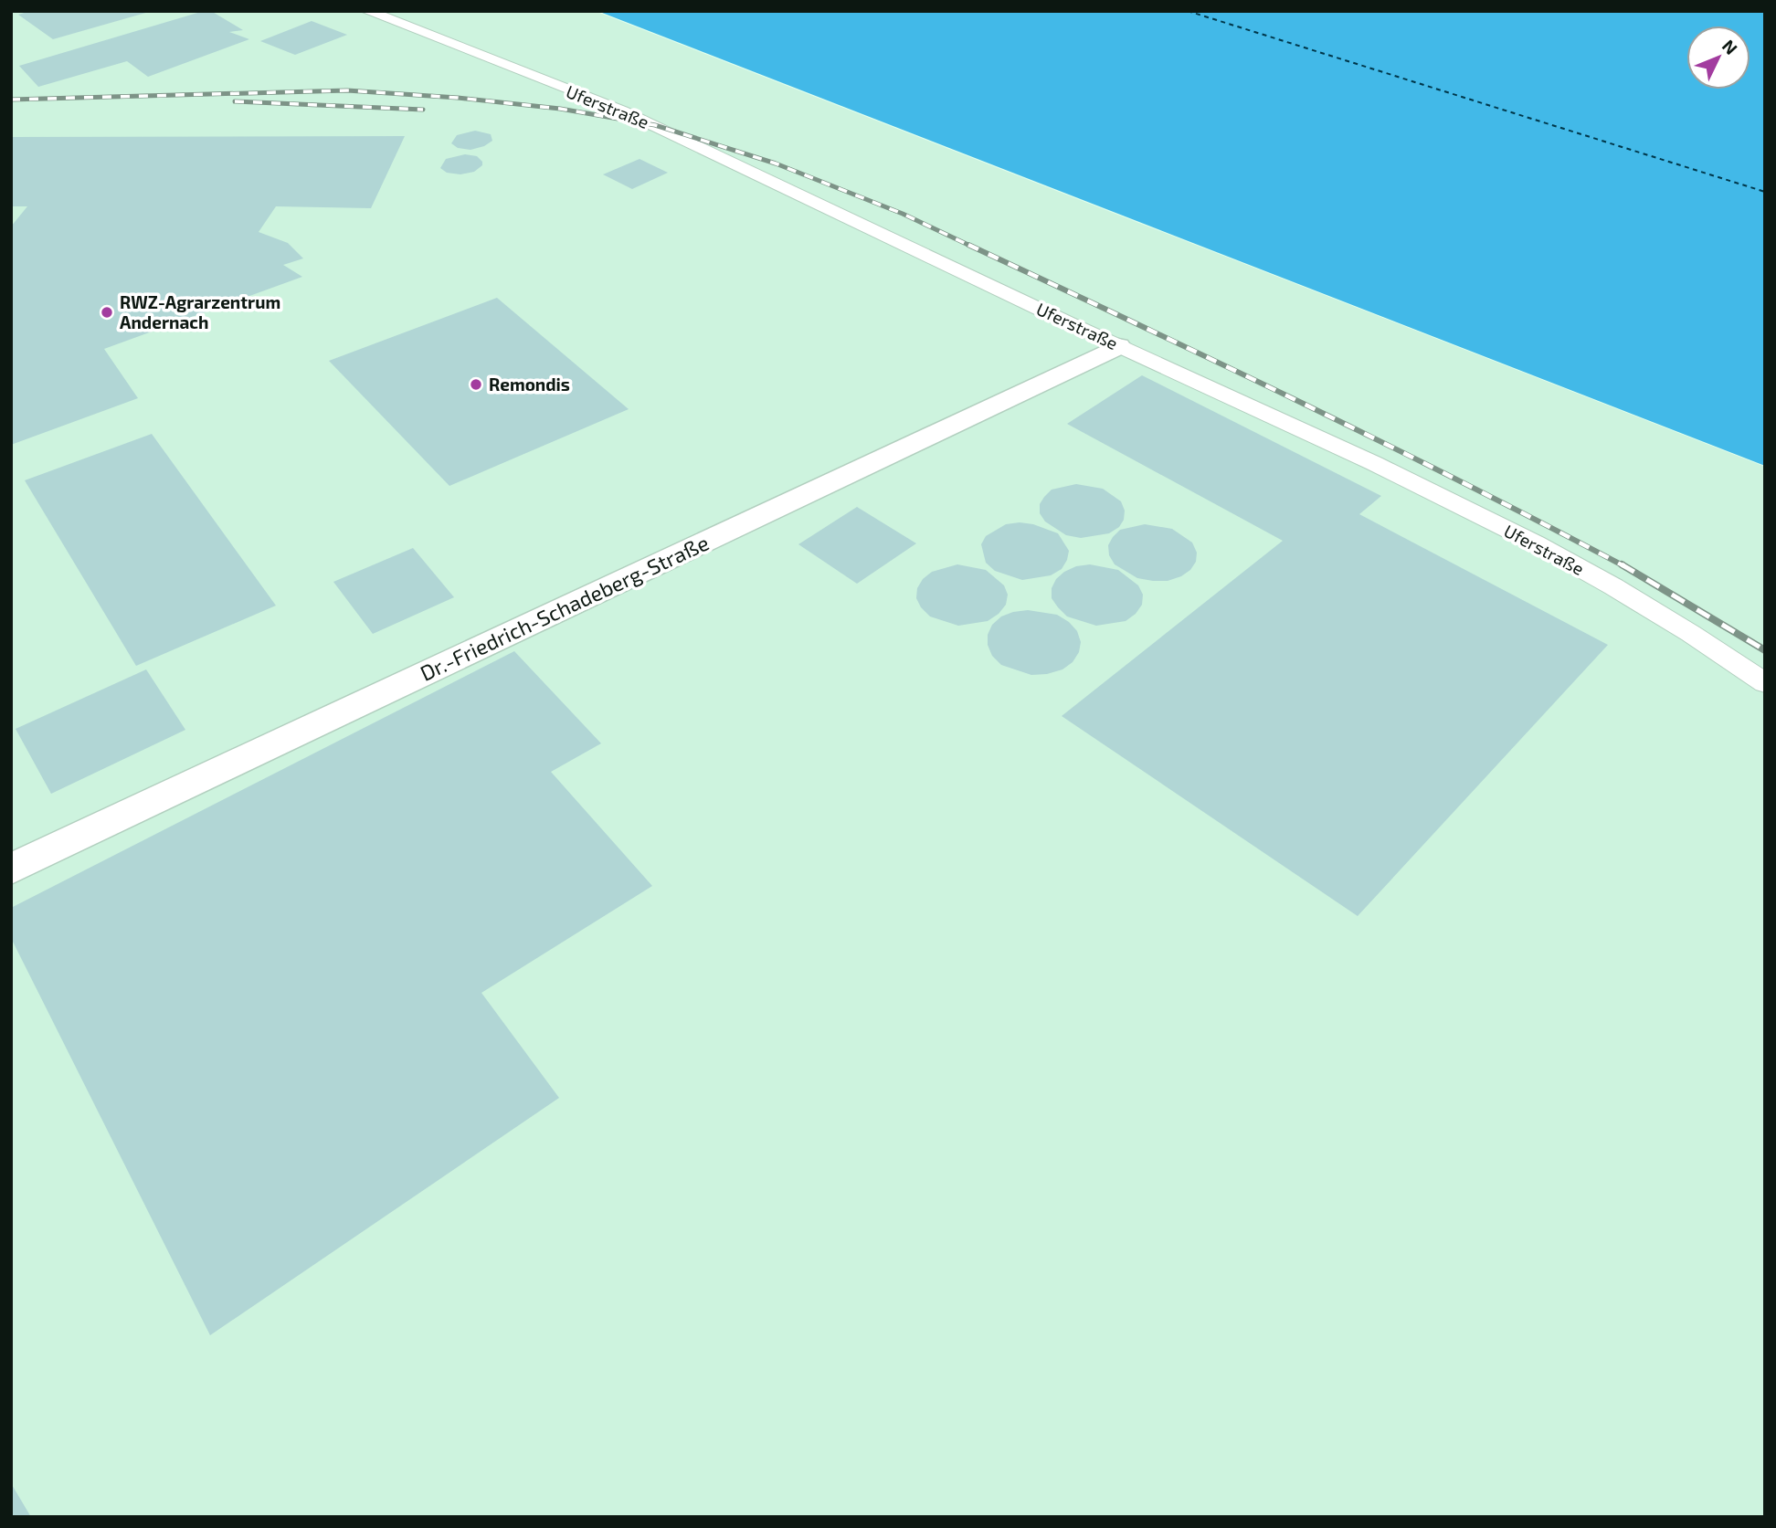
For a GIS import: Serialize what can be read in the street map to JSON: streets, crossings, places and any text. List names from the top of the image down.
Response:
{
  "streets": {
    "street": ["Dr.-Friedrich-Schadeberg-Straße"],
    "lane": ["Uferstraße"]
  },
  "crossings": [
    ["Uferstraße", "Dr.-Friedrich-Schadeberg-Straße"]
  ],
  "places": ["RWZ-Agrarzentrum Andernach", "Remondis"],
  "north": "top right"
}
